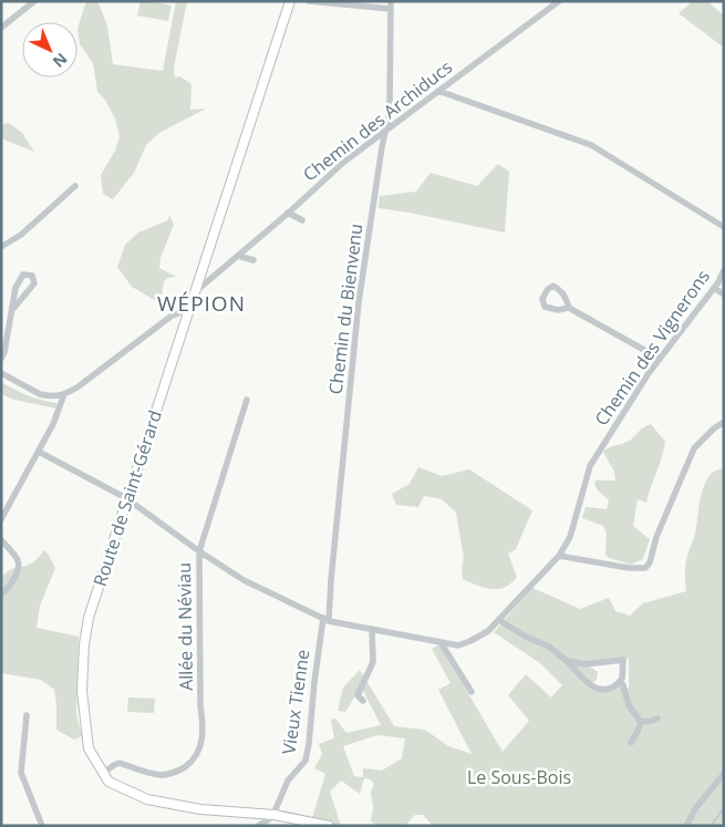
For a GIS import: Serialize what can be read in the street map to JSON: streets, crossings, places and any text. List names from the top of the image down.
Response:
{
  "streets": {
    "main road": ["Route de Saint-Gérard"],
    "street": [
      "Chemin des Archiducs",
      "Chemin du Bienvenu",
      "Chemin des Vignerons",
      "Allée du Néviau",
      "Vieux Tienne"
    ]
  },
  "crossings": [
    ["Chemin des Archiducs", "Chemin du Bienvenu"],
    ["Chemin des Archiducs", "Route de Saint-Gérard"],
    ["Chemin du Bienvenu", "Chemin des Vignerons"],
    ["Chemin du Bienvenu", "Vieux Tienne"],
    ["Chemin des Vignerons", "Route de Saint-Gérard"],
    ["Chemin des Vignerons", "Allée du Néviau"],
    ["Chemin des Vignerons", "Vieux Tienne"],
    ["Route de Saint-Gérard", "Allée du Néviau"],
    ["Route de Saint-Gérard", "Vieux Tienne"]
  ],
  "districts": ["WÉPION"],
  "parks": ["Le Sous-Bois"],
  "north": "bottom right"
}
